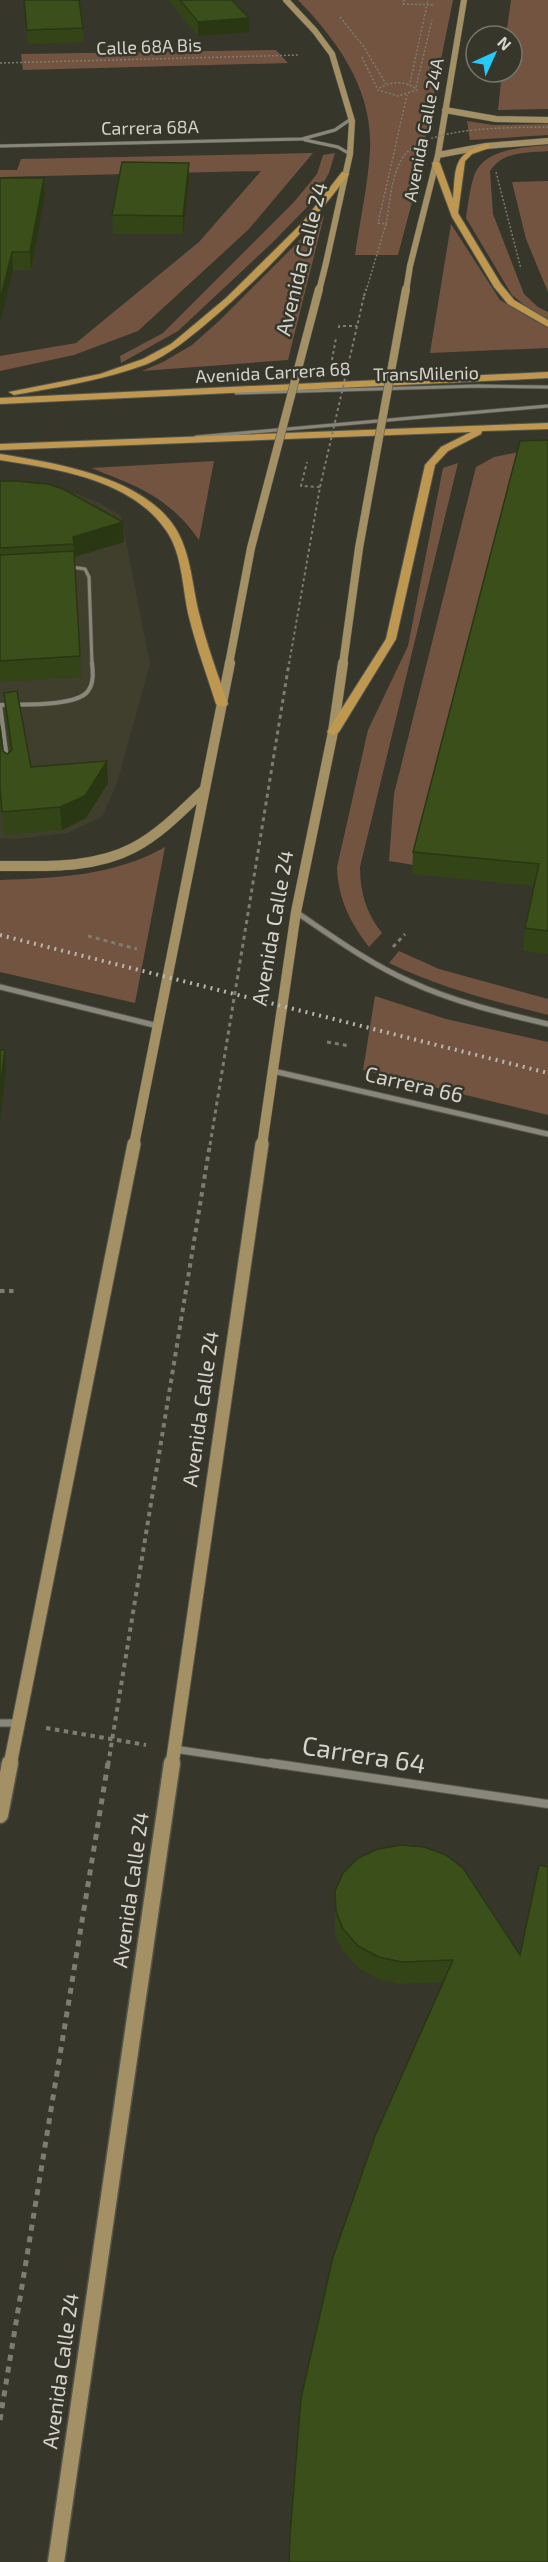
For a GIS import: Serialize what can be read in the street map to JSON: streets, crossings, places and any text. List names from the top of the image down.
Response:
{
  "streets": {
    "main road": ["Avenida Calle 24A", "Avenida Calle 24", "Avenida Carrera 68"],
    "street": ["Carrera 68A", "Carrera 66", "Carrera 64"],
    "lane": ["TransMilenio"],
    "path": ["Calle 68A Bis"]
  },
  "crossings": [
    ["Carrera 68A", "Avenida Calle 24"],
    ["Avenida Calle 24A", "Avenida Calle 24"],
    ["Avenida Calle 24", "Carrera 66"],
    ["Avenida Calle 24", "Carrera 64"],
    ["Avenida Carrera 68", "TransMilenio"]
  ],
  "north": "top right"
}
